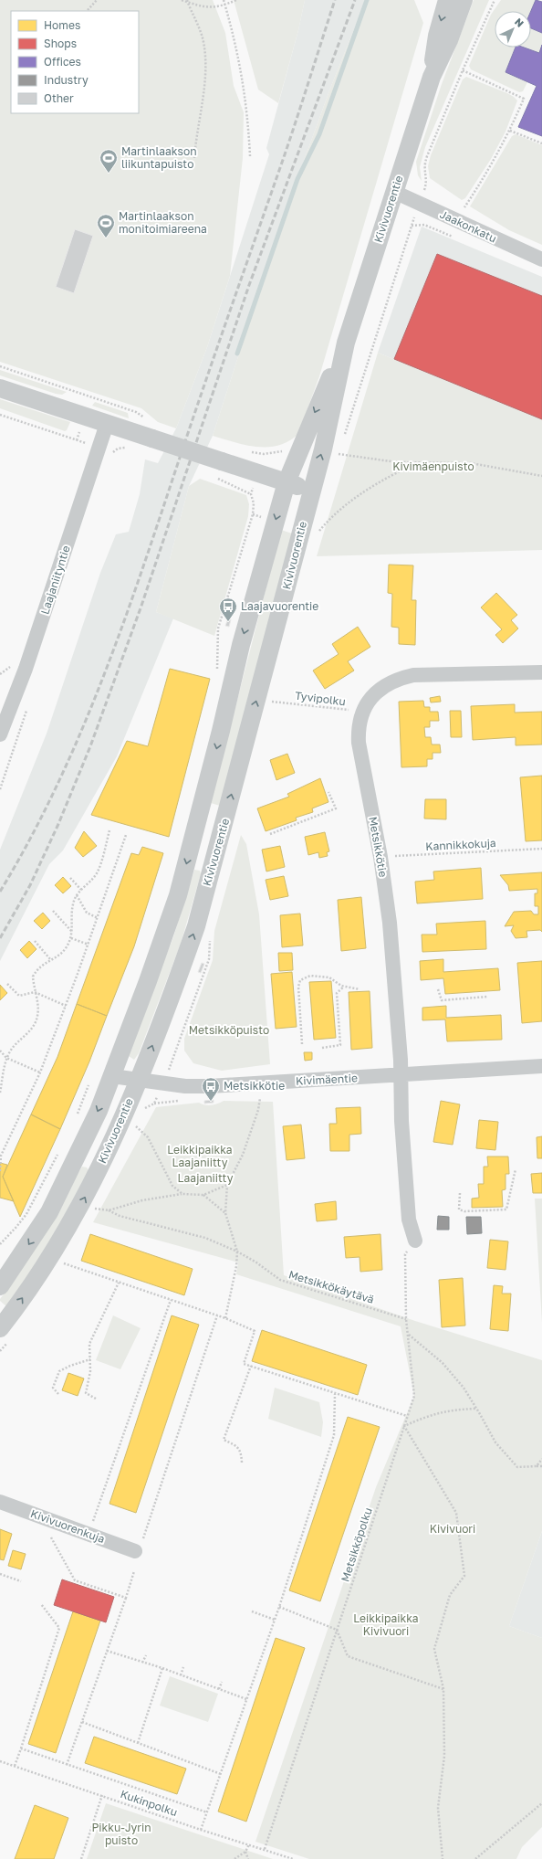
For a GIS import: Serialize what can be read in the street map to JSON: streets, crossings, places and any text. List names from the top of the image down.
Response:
{
  "streets": {
    "street": [
      "Kivivuorentie",
      "Jaakonkatu",
      "Laajaniityntie",
      "Metsikkötie",
      "Kivimäentie",
      "Kivivuorenkuja"
    ],
    "path": [
      "Tyvipolku",
      "Kannikkokuja",
      "Metsikkökäytävä",
      "Metsikköpolku",
      "Kukinpolku"
    ]
  },
  "crossings": [
    ["Kivivuorentie", "Jaakonkatu"],
    ["Kivivuorentie", "Kivimäentie"],
    ["Tyvipolku", "Metsikkötie"],
    ["Kannikkokuja", "Metsikkötie"],
    ["Metsikkötie", "Kivimäentie"],
    ["Metsikkötie", "Metsikköpolku"],
    ["Metsikkökäytävä", "Metsikköpolku"],
    ["Metsikköpolku", "Kukinpolku"]
  ],
  "parks": [
    "Kivimäenpuisto",
    "Metsikköpuisto",
    "Leikkipaikka Laajaniitty",
    "Laajaniitty",
    "Kivivuori",
    "Leikkipaikka Kivivuori",
    "Pikku-Jyrin puisto"
  ],
  "places": {
    "sports": ["Martinlaakson liikuntapuisto", "Martinlaakson monitoimiareena"],
    "bus stop": ["Laajavuorentie", "Metsikkötie"]
  },
  "legend": [
    "Homes",
    "Shops",
    "Offices",
    "Industry",
    "Other"
  ],
  "north": "top right"
}
